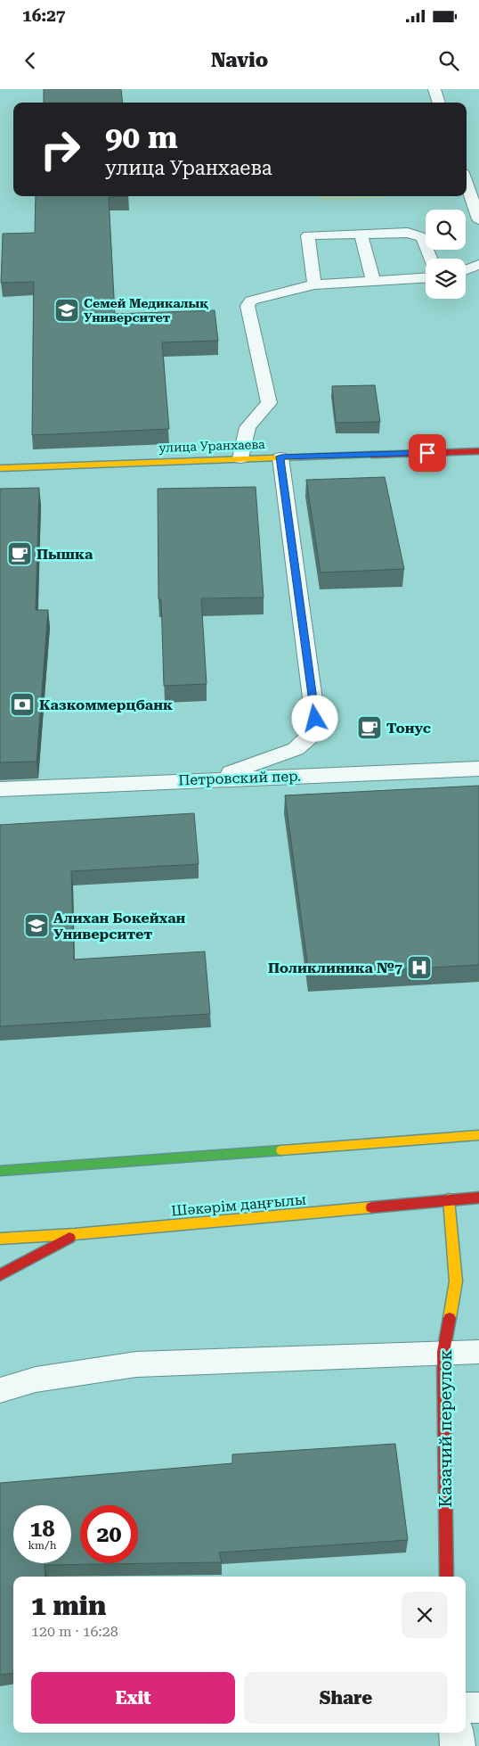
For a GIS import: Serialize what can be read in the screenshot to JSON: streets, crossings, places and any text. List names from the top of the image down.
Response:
{
  "streets": {
    "street": ["улица Уранхаева", "Шәкәрім даңғылы", "Казачий переулок"],
    "lane": ["Петровский пер."]
  },
  "crossings": [
    ["Шәкәрім даңғылы", "Казачий переулок"]
  ],
  "places": {
    "school or university": ["Семей Медикалық Университет", "Алихан Бокейхан Университет"],
    "cafe": ["Пышка", "Тонус"],
    "bank": ["Казкоммерцбанк"],
    "hospital": ["Поликлиника №7"]
  },
  "page": {
    "status": "16:27",
    "header": "Navio",
    "turn": ["90 m", "улица Уранхаева"],
    "speed": "18 km/h",
    "limit": "20",
    "heading": ["1 min", "120 m · 16:28"],
    "buttons": ["Exit", "Share"]
  }
}
